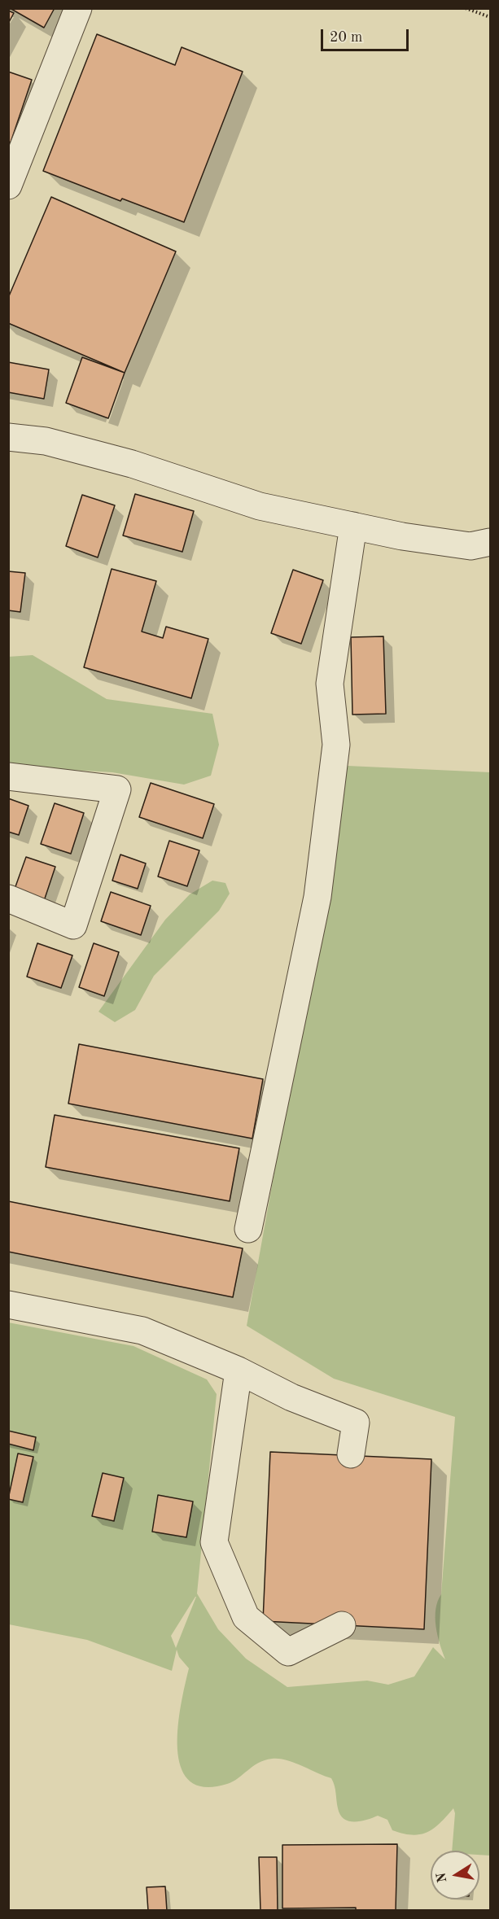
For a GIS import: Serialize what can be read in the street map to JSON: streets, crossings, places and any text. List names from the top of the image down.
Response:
{
  "scale_bar": "20 m",
  "north": "left"
}
